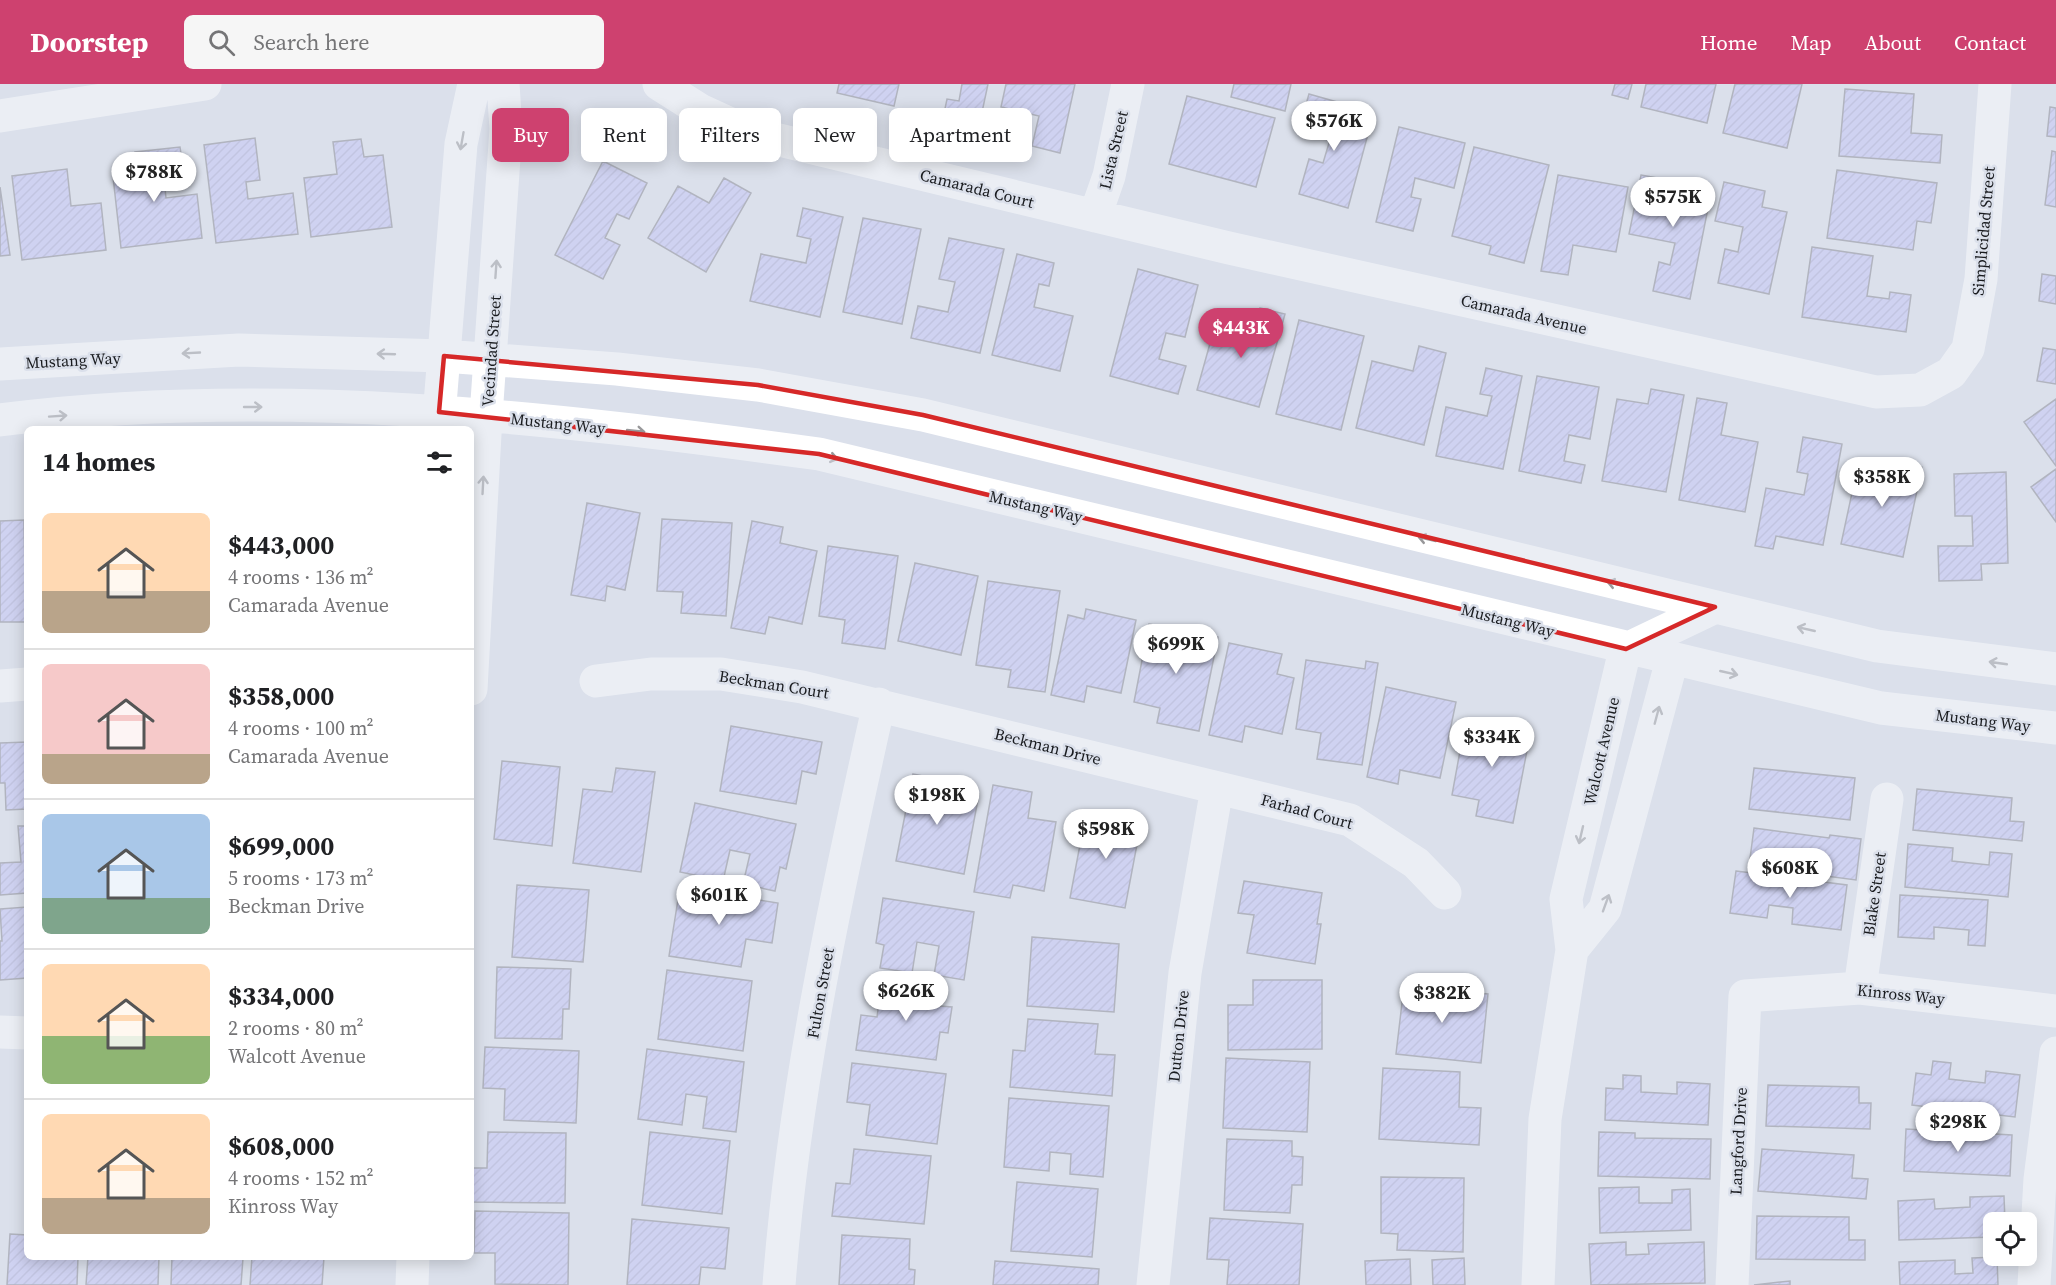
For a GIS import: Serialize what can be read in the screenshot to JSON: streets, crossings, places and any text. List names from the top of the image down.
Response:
{
  "streets": {
    "street": [
      "Lista Street",
      "Camarada Court",
      "Simplicidad Street",
      "Camarada Avenue",
      "Vecindad Street",
      "Mustang Way",
      "Beckman Court",
      "Beckman Drive",
      "Walcott Avenue",
      "Farhad Court",
      "Blake Street",
      "Fulton Street",
      "Kinross Way",
      "Dutton Drive",
      "Langford Drive"
    ]
  },
  "crossings": [
    ["Lista Street", "Camarada Court"],
    ["Lista Street", "Camarada Avenue"],
    ["Camarada Court", "Camarada Avenue"],
    ["Simplicidad Street", "Camarada Avenue"],
    ["Vecindad Street", "Mustang Way"],
    ["Mustang Way", "Walcott Avenue"],
    ["Beckman Court", "Beckman Drive"],
    ["Beckman Court", "Fulton Street"],
    ["Beckman Drive", "Farhad Court"],
    ["Beckman Drive", "Fulton Street"],
    ["Beckman Drive", "Dutton Drive"],
    ["Farhad Court", "Dutton Drive"],
    ["Blake Street", "Kinross Way"],
    ["Kinross Way", "Langford Drive"]
  ],
  "page": {
    "header": "Doorstep",
    "search": "Search here",
    "nav": [
      "Home",
      "Map",
      "About",
      "Contact"
    ],
    "price": [
      "$576K",
      "$788K",
      "$575K",
      "$443K",
      "$358K",
      "$699K",
      "$334K",
      "$198K",
      "$598K",
      "$608K",
      "$601K",
      "$626K",
      "$382K",
      "$298K"
    ],
    "chip": [
      "Buy",
      "Rent",
      "Filters",
      "New",
      "Apartment"
    ],
    "heading": "14 homes",
    "list": [
      {
        "name": "$443,000",
        "note": "4 rooms · 136 m² · Camarada Avenue"
      },
      {
        "name": "$358,000",
        "note": "4 rooms · 100 m² · Camarada Avenue"
      },
      {
        "name": "$699,000",
        "note": "5 rooms · 173 m² · Beckman Drive"
      },
      {
        "name": "$334,000",
        "note": "2 rooms · 80 m² · Walcott Avenue"
      },
      {
        "name": "$608,000",
        "note": "4 rooms · 152 m² · Kinross Way"
      }
    ]
  }
}
